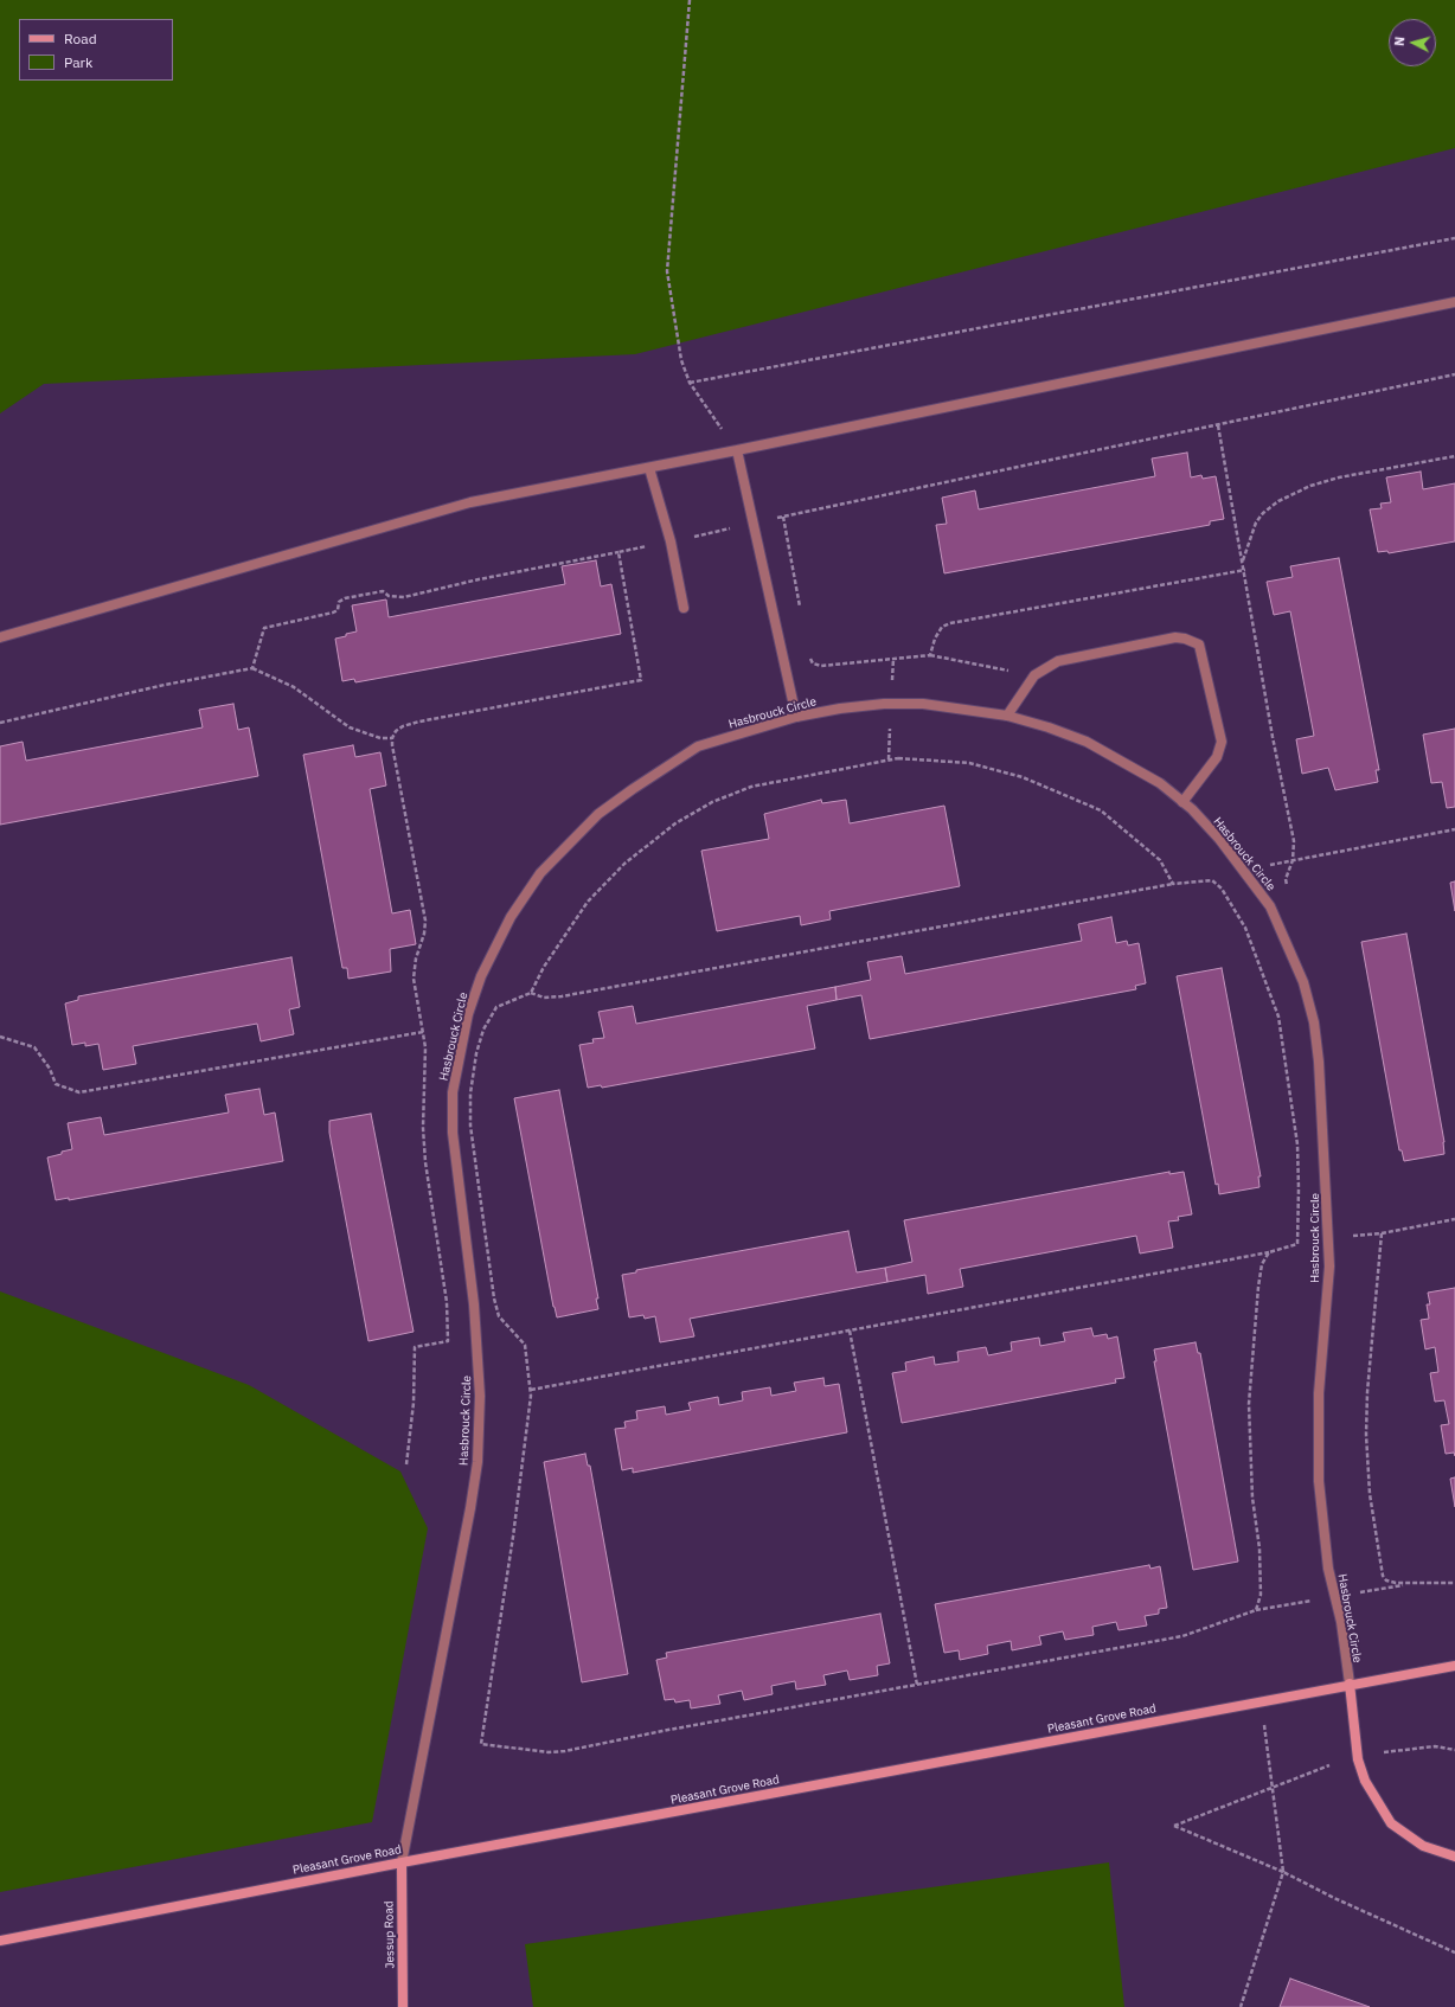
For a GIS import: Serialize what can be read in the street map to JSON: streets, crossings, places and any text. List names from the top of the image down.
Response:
{
  "streets": {
    "street": ["Hasbrouck Circle", "Pleasant Grove Road", "Jessup Road"]
  },
  "crossings": [
    ["Hasbrouck Circle", "Pleasant Grove Road"],
    ["Hasbrouck Circle", "Jessup Road"],
    ["Pleasant Grove Road", "Jessup Road"]
  ],
  "legend": ["Road", "Park"],
  "north": "left"
}
